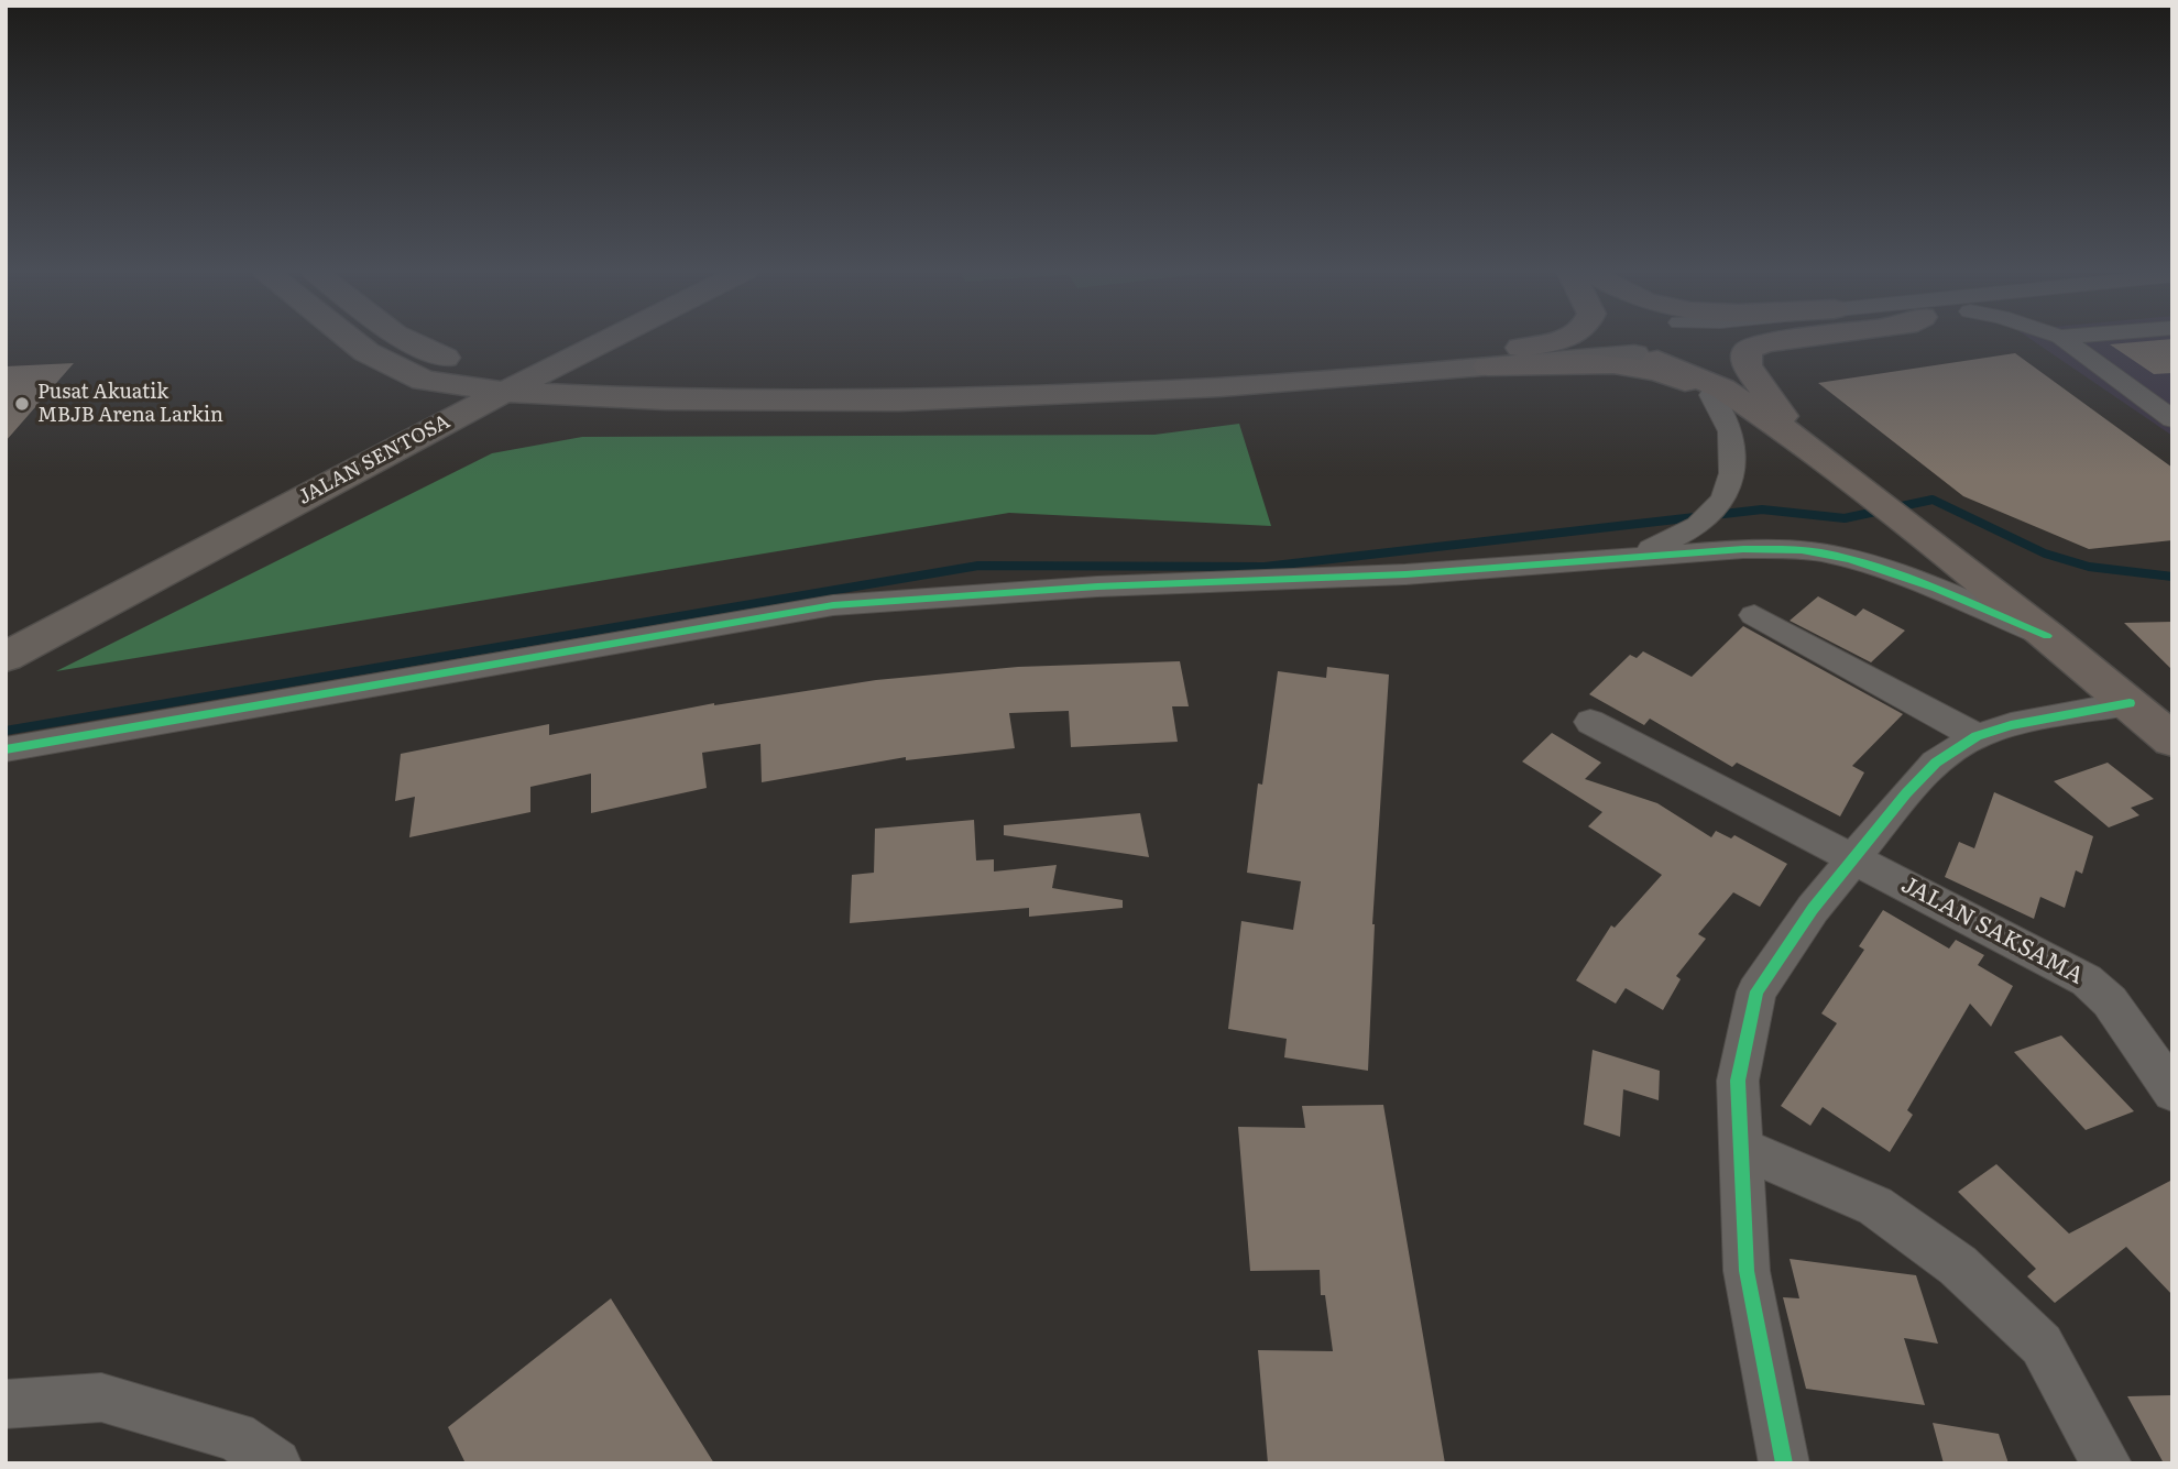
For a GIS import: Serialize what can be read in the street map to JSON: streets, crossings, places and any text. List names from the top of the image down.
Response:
{
  "streets": {
    "main road": ["JALAN SENTOSA"],
    "street": ["JALAN SAKSAMA"]
  },
  "places": ["Pusat Akuatik MBJB Arena Larkin"]
}
